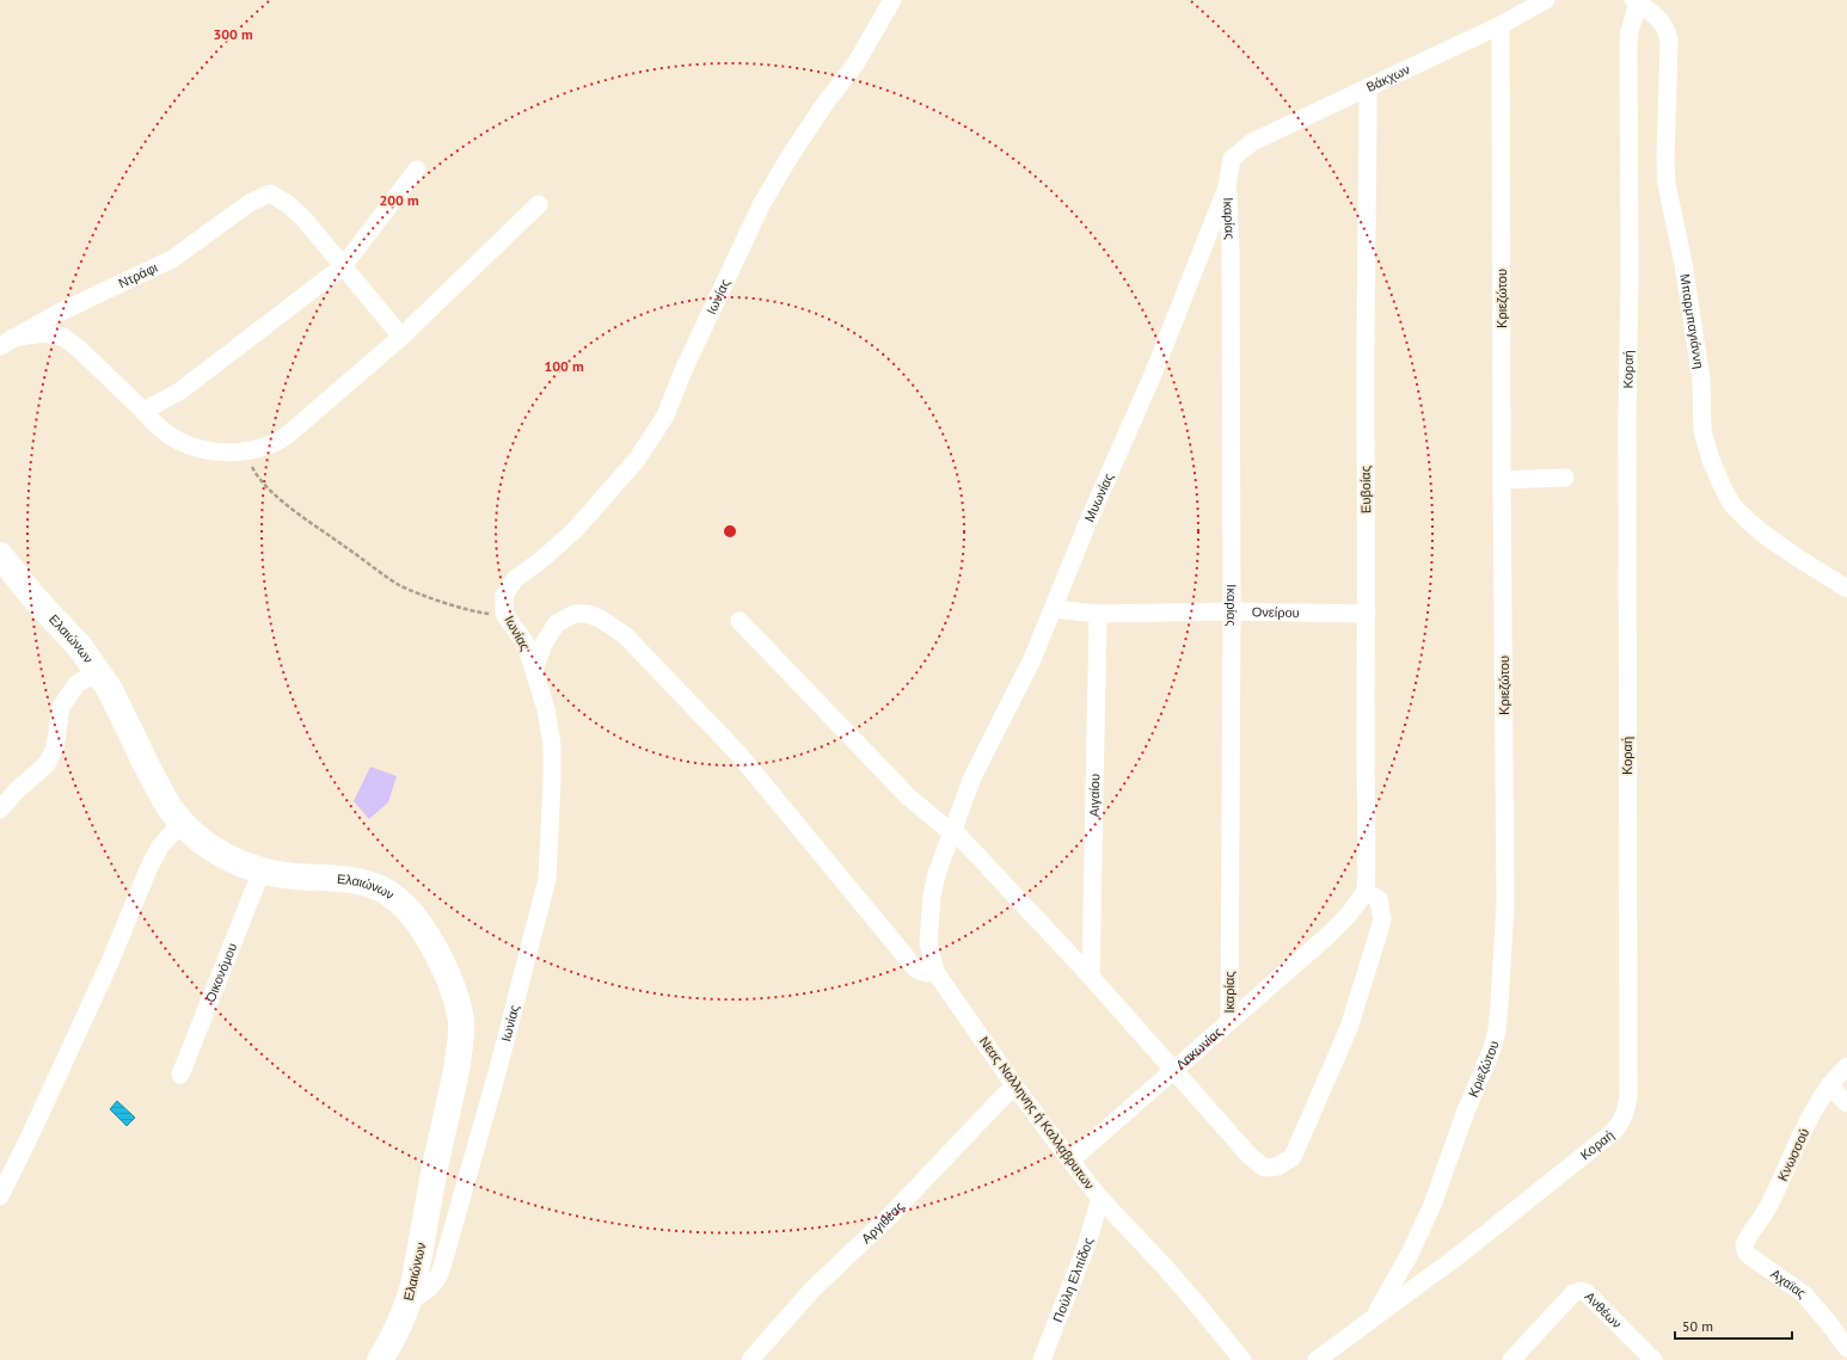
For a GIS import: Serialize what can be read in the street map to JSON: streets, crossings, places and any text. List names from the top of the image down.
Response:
{
  "streets": {
    "main road": ["Ελαιώνων"],
    "street": [
      "Βάκχων",
      "Ικαρίας",
      "Ντράφι",
      "Ιωνίας",
      "Κριεζώτου",
      "Μπαρμπαγιάννη",
      "Κοραή",
      "Ευβοίας",
      "Μυωνίας",
      "Ονείρου",
      "Αιγαίου",
      "Οικονόμου",
      "Λακωνίας",
      "Νεας Nαλληνης ή Καλλαβρυτων",
      "Κνωσσού",
      "Αργιθέας",
      "Πούλη Ελπίδος",
      "Αχαϊας",
      "Ανθέων"
    ]
  },
  "crossings": [
    ["Βάκχων", "Κριεζώτου"],
    ["Βάκχων", "Ευβοίας"],
    ["Βάκχων", "Μυωνίας"],
    ["Ικαρίας", "Μυωνίας"],
    ["Ικαρίας", "Ονείρου"],
    ["Ικαρίας", "Λακωνίας"],
    ["Ιωνίας", "Ελαιώνων"],
    ["Κριεζώτου", "Κοραή"],
    ["Μπαρμπαγιάννη", "Κοραή"],
    ["Ευβοίας", "Ονείρου"],
    ["Ευβοίας", "Λακωνίας"],
    ["Μυωνίας", "Ονείρου"],
    ["Μυωνίας", "Νεας Nαλληνης ή Καλλαβρυτων"],
    ["Ονείρου", "Αιγαίου"],
    ["Ελαιώνων", "Οικονόμου"],
    ["Λακωνίας", "Νεας Nαλληνης ή Καλλαβρυτων"],
    ["Νεας Nαλληνης ή Καλλαβρυτων", "Αργιθέας"],
    ["Νεας Nαλληνης ή Καλλαβρυτων", "Πούλη Ελπίδος"],
    ["Κνωσσού", "Αχαϊας"]
  ],
  "scale_bar": "50 m",
  "rings": ["300 m", "200 m", "100 m"]
}
